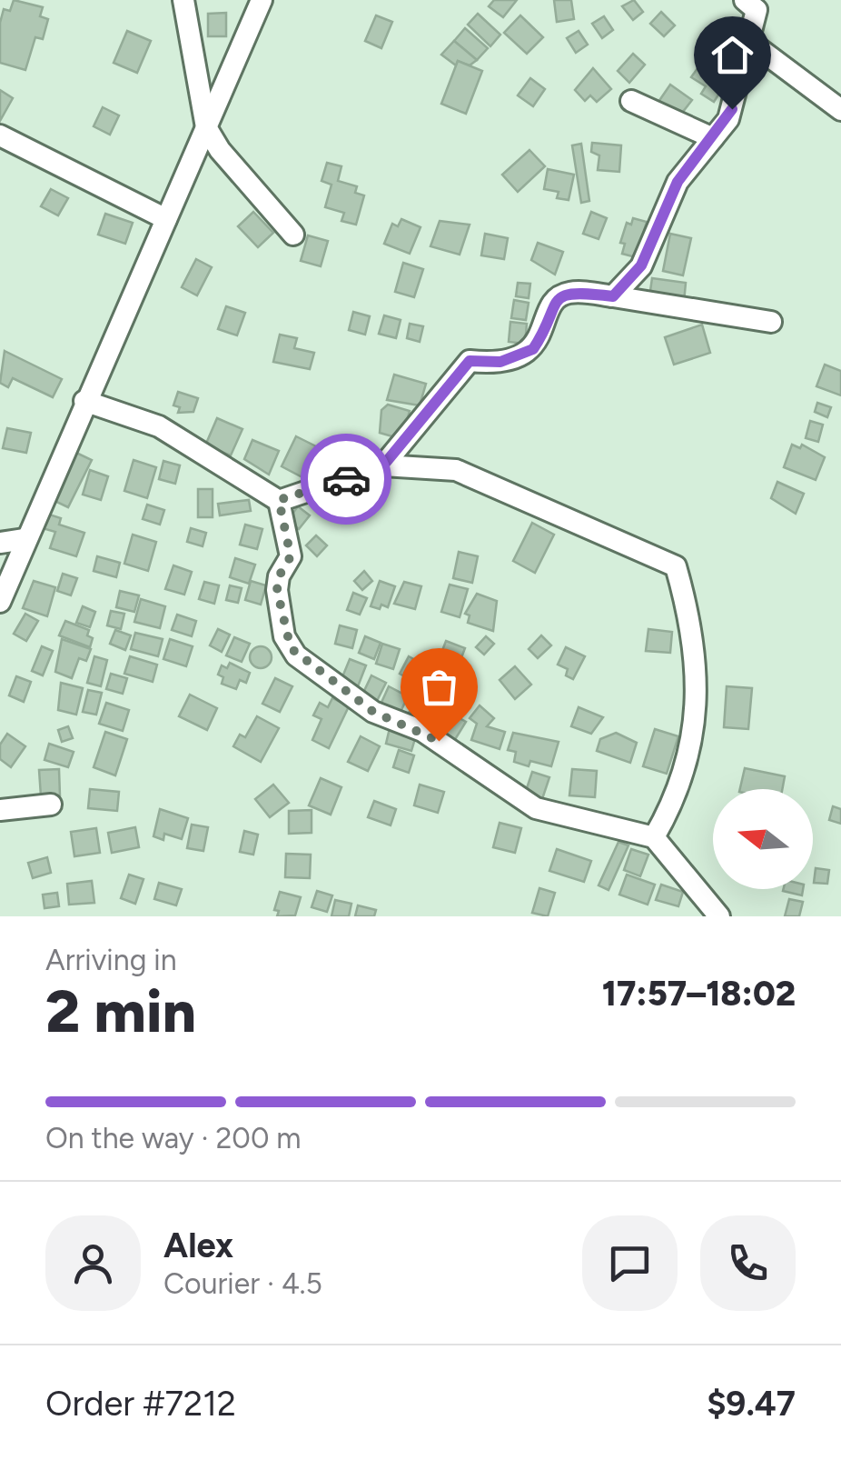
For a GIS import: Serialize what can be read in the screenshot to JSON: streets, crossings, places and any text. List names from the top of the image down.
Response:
{
  "north": "left",
  "page": {
    "heading": ["2 min", "Arriving in", "17:57–18:02"],
    "panel": [
      "Alex",
      "Courier · 4.5",
      "Order #7212",
      "$9.47"
    ],
    "bar": "On the way · 200 m"
  }
}
